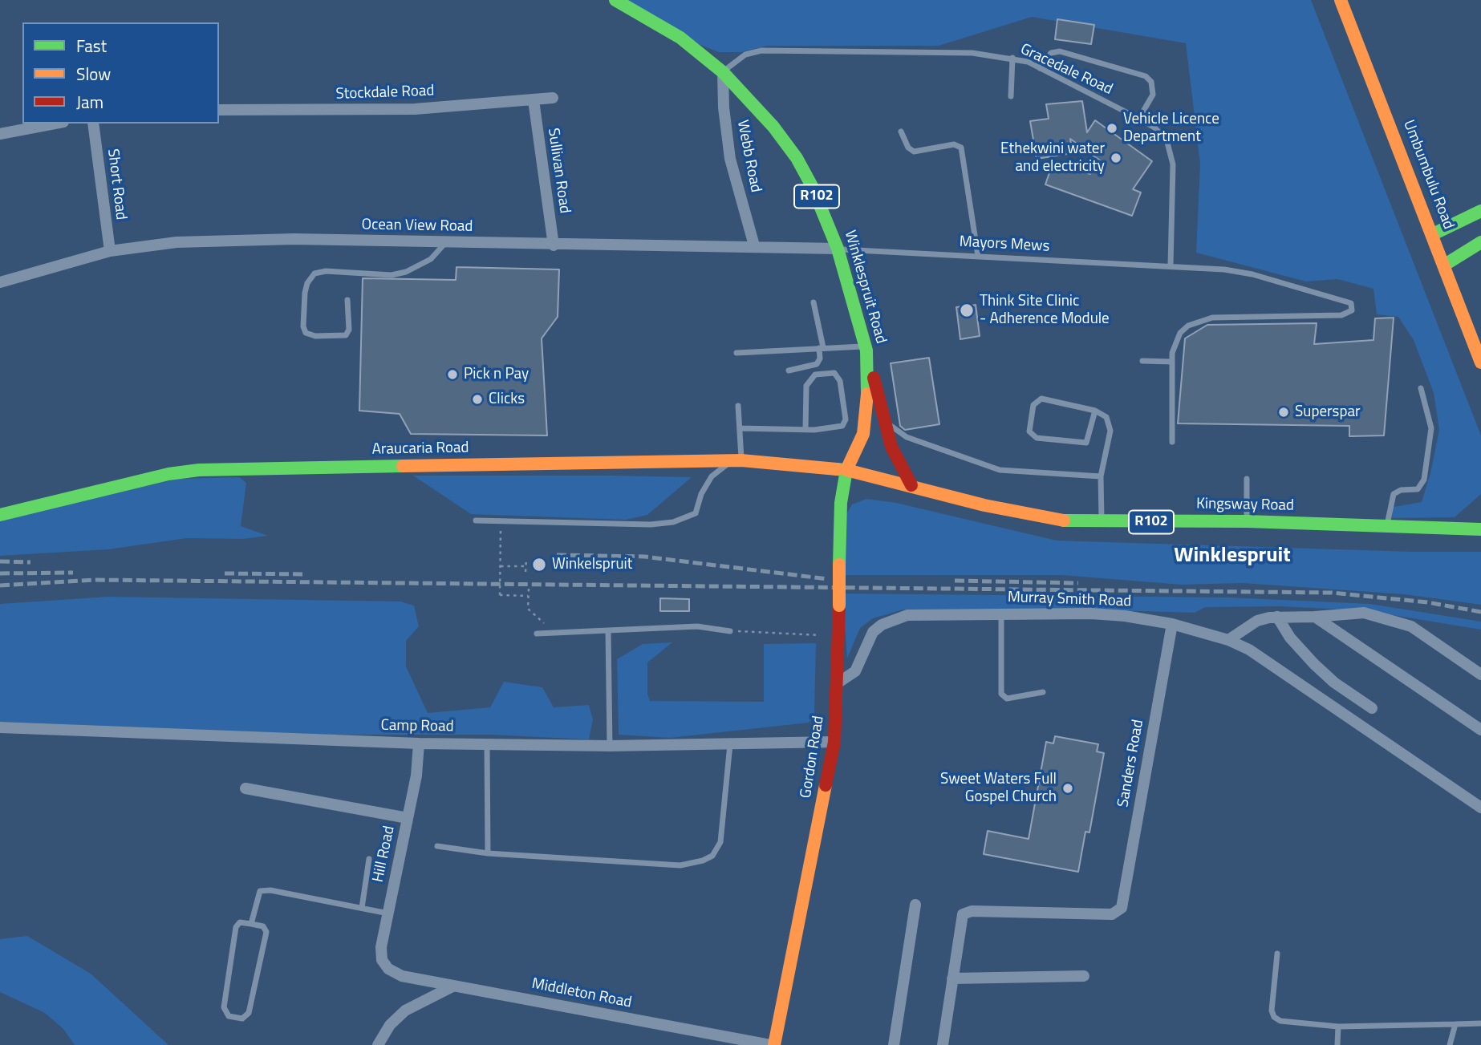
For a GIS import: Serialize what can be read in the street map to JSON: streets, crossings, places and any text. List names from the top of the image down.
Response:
{
  "streets": {
    "main road": [
      "Umbumbulu Road",
      "R102",
      "Winklespruit Road",
      "Araucaria Road",
      "Kingsway Road",
      "Gordon Road"
    ],
    "street": [
      "Stockdale Road",
      "Webb Road",
      "Sullivan Road",
      "Short Road",
      "Ocean View Road",
      "Murray Smith Road",
      "Camp Road",
      "Sanders Road",
      "Hill Road",
      "Middleton Road"
    ],
    "lane": ["Gracedale Road", "Mayors Mews"]
  },
  "crossings": [
    ["Gracedale Road", "Webb Road"],
    ["Gracedale Road", "Mayors Mews"],
    ["Gracedale Road", "Winklespruit Road"],
    ["Stockdale Road", "Sullivan Road"],
    ["Webb Road", "Ocean View Road"],
    ["Webb Road", "Winklespruit Road"],
    ["Sullivan Road", "Ocean View Road"],
    ["Short Road", "Ocean View Road"],
    ["Ocean View Road", "Mayors Mews"],
    ["Ocean View Road", "Winklespruit Road"],
    ["Mayors Mews", "Winklespruit Road"],
    ["Winklespruit Road", "Araucaria Road"],
    ["Winklespruit Road", "Kingsway Road"],
    ["Winklespruit Road", "Gordon Road"],
    ["Araucaria Road", "Kingsway Road"],
    ["Araucaria Road", "Gordon Road"],
    ["Kingsway Road", "Gordon Road"],
    ["Murray Smith Road", "Gordon Road"],
    ["Murray Smith Road", "Sanders Road"],
    ["Camp Road", "Gordon Road"],
    ["Camp Road", "Hill Road"],
    ["Gordon Road", "Middleton Road"],
    ["Hill Road", "Middleton Road"]
  ],
  "districts": ["Winklespruit"],
  "places": [
    "Vehicle Licence Department",
    "Ethekwini water and electricity",
    "Think Site Clinic - Adherence Module",
    "Pick n Pay",
    "Clicks",
    "Superspar",
    "Winkelspruit",
    "Sweet Waters Full Gospel Church"
  ],
  "legend": ["Fast", "Slow", "Jam"]
}
